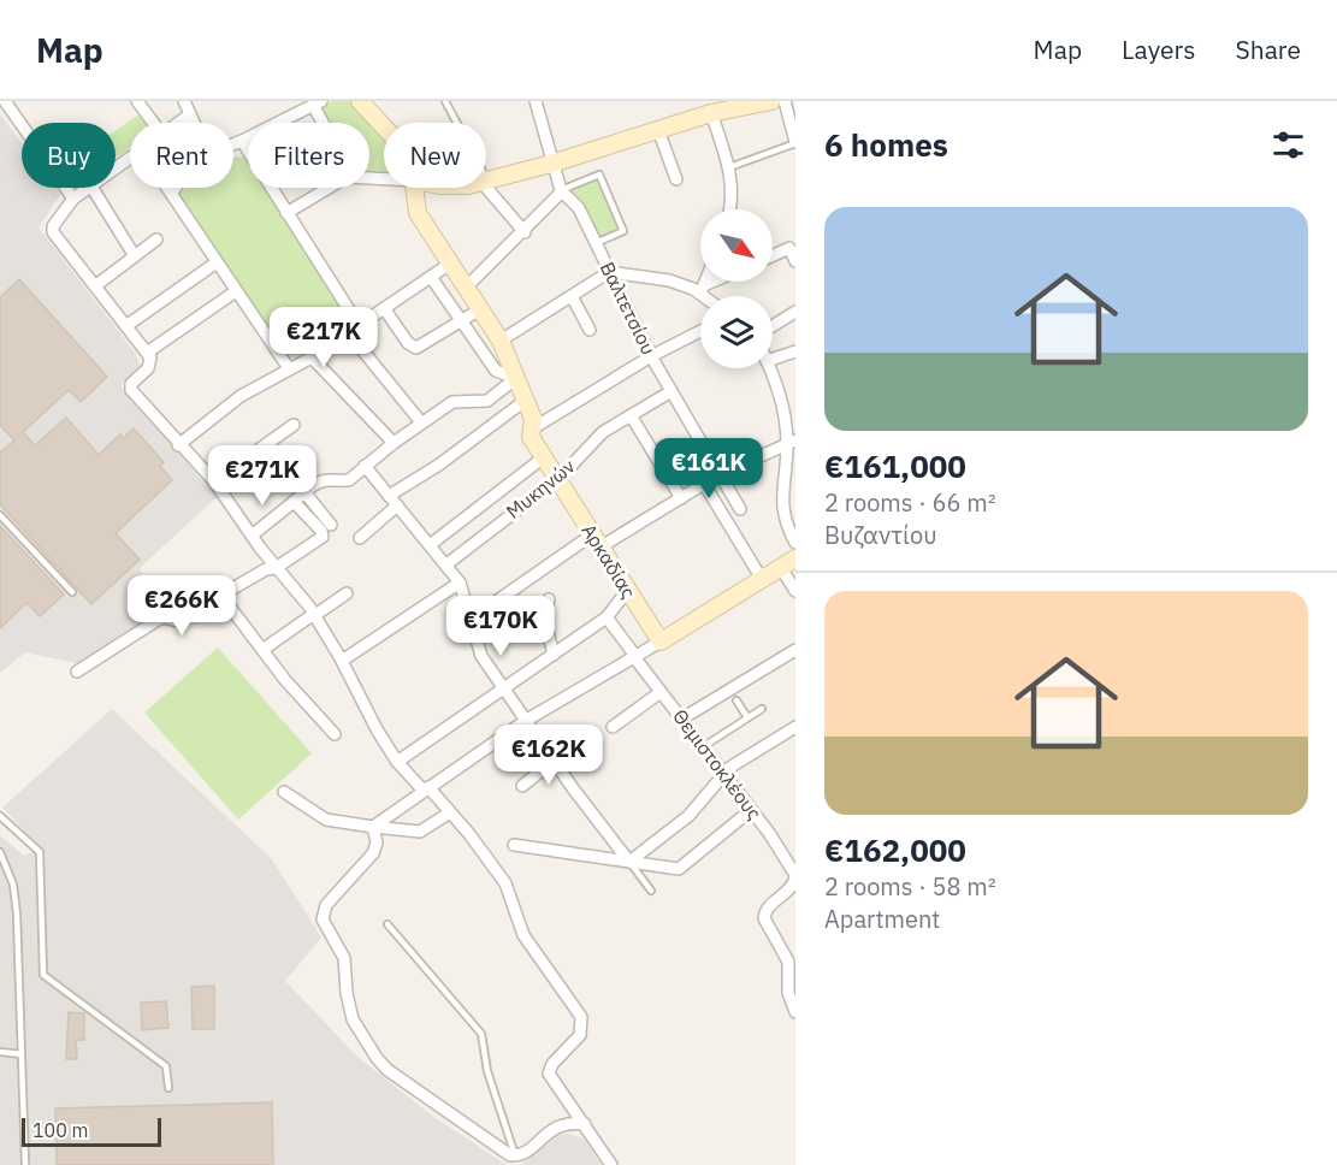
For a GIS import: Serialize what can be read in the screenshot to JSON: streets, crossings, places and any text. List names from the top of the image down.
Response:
{
  "streets": {
    "street": [
      "Βαλτετσίου",
      "Μυκηνών",
      "Αρκαδίας",
      "Θεμιστοκλέους"
    ]
  },
  "crossings": [
    ["Βαλτετσίου", "Μυκηνών"],
    ["Μυκηνών", "Αρκαδίας"]
  ],
  "scale_bar": "100 m",
  "north": "bottom right",
  "page": {
    "header": "Map",
    "nav": ["Map", "Layers", "Share"],
    "heading": "6 homes",
    "chip": [
      "Buy",
      "Rent",
      "Filters",
      "New"
    ],
    "list": [
      {
        "name": "€161,000",
        "note": "2 rooms · 66 m² · Βυζαντίου"
      },
      {
        "name": "€162,000",
        "note": "2 rooms · 58 m² · Apartment"
      }
    ],
    "price": [
      "€217K",
      "€161K",
      "€271K",
      "€266K",
      "€170K",
      "€162K"
    ],
    "scale": "100 m"
  }
}
